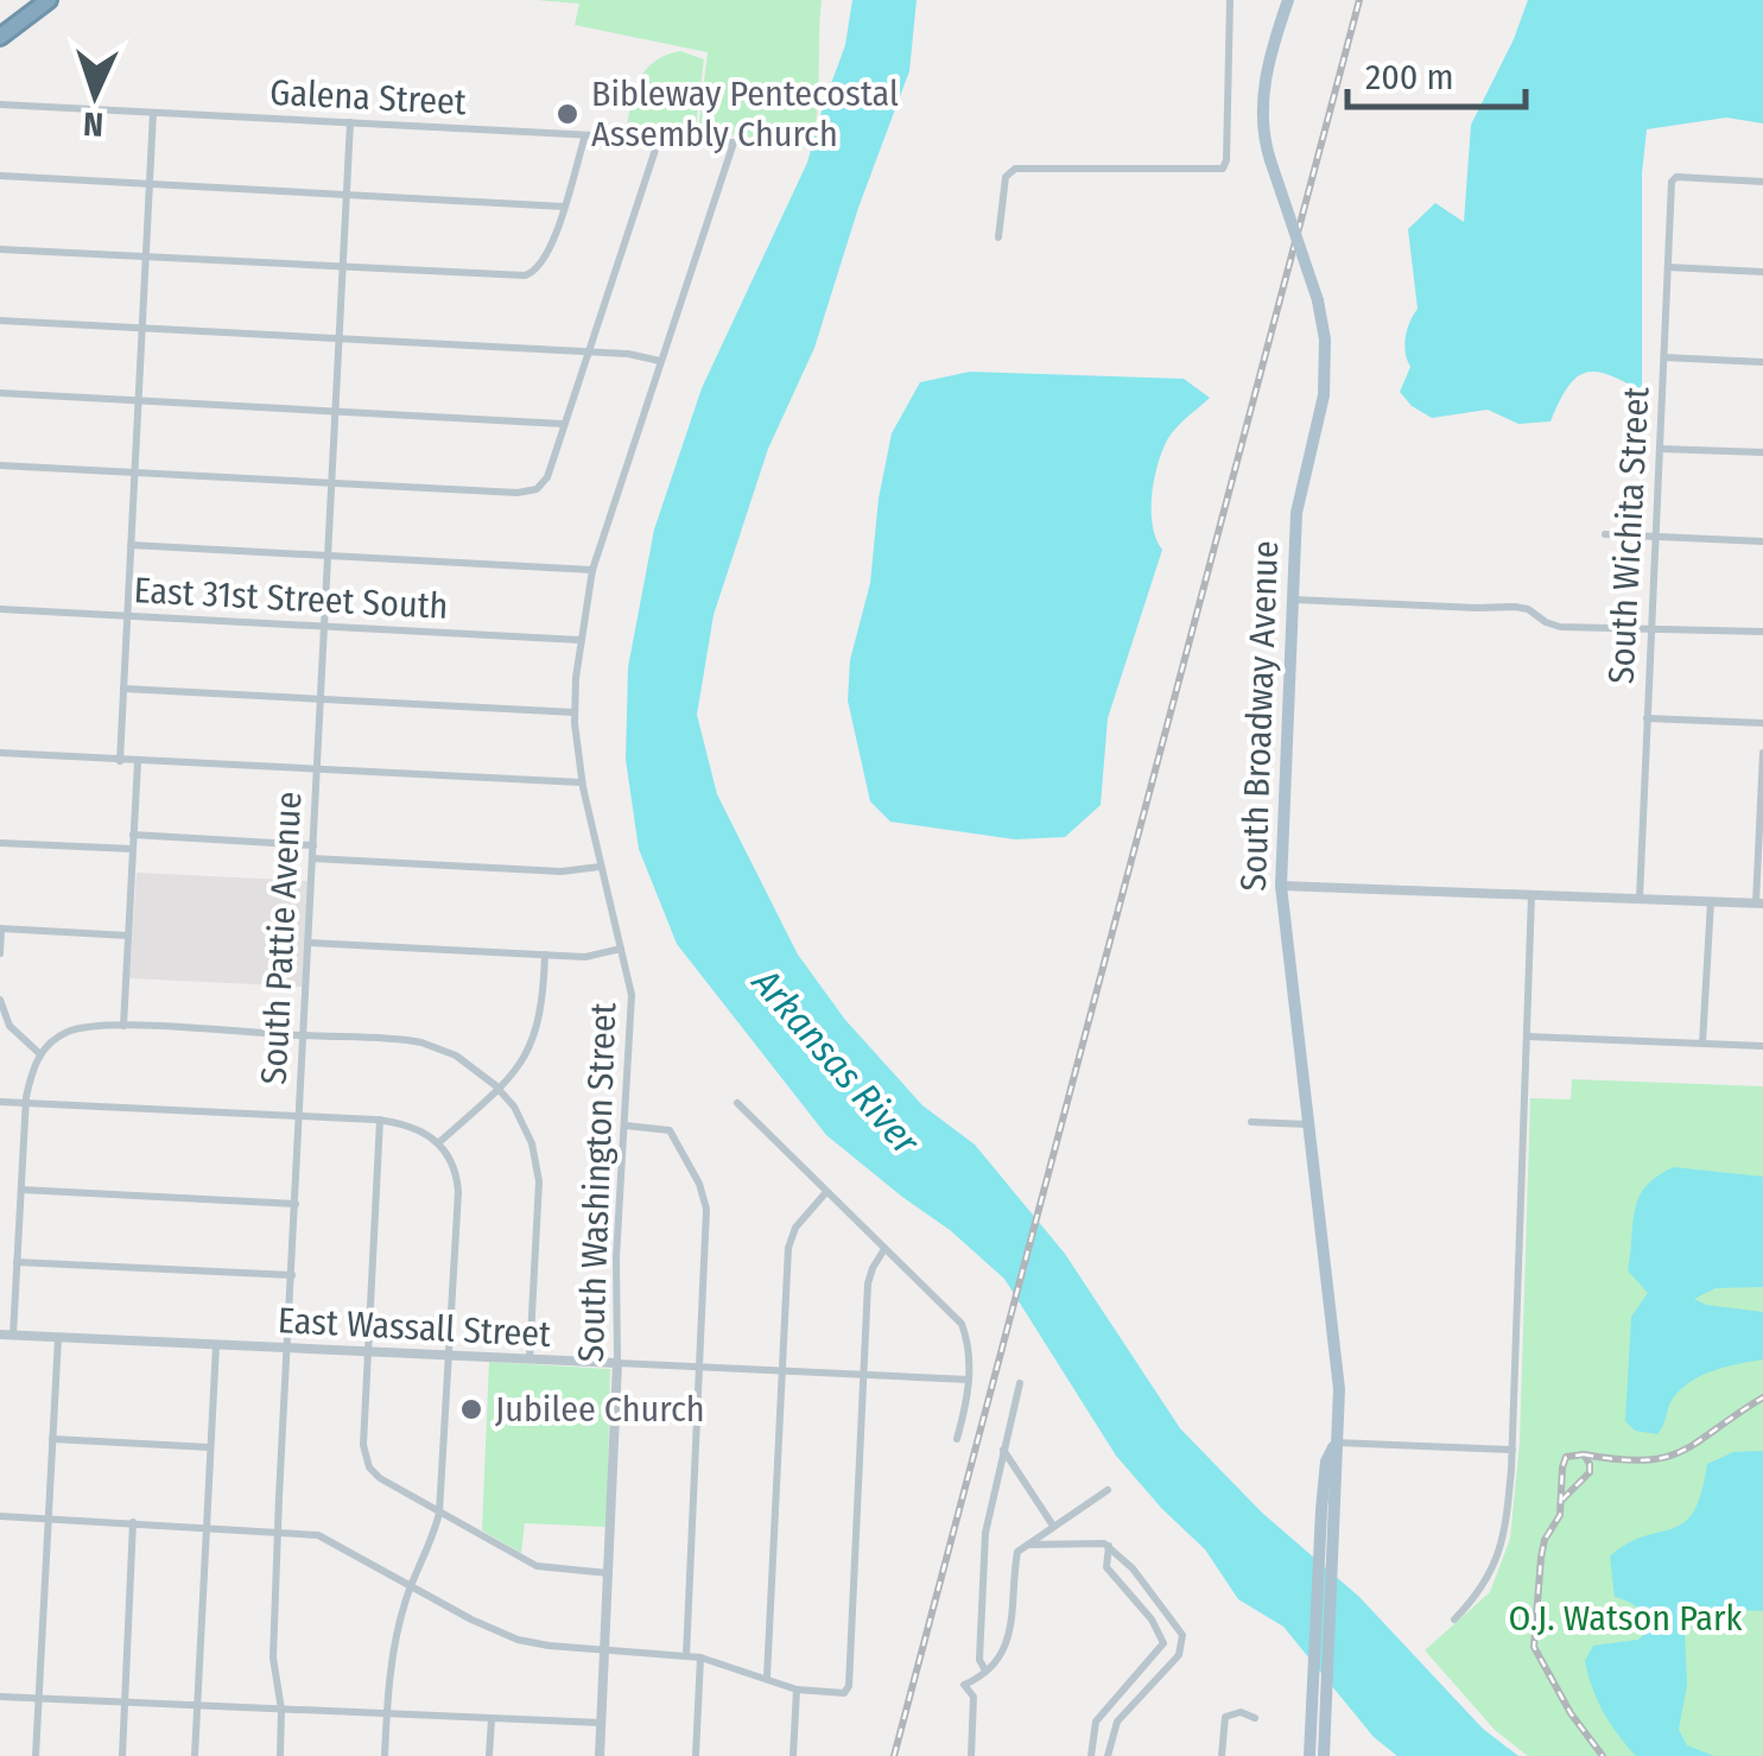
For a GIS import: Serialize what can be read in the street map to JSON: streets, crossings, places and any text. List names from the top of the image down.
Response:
{
  "streets": {
    "main road": ["South Broadway Avenue"],
    "street": [
      "Galena Street",
      "South Wichita Street",
      "East 31st Street South",
      "South Pattie Avenue",
      "South Washington Street",
      "East Wassall Street"
    ]
  },
  "crossings": [
    ["Galena Street", "South Pattie Avenue"],
    ["Galena Street", "South Washington Street"],
    ["East 31st Street South", "South Pattie Avenue"],
    ["East 31st Street South", "South Washington Street"],
    ["South Pattie Avenue", "East Wassall Street"],
    ["South Washington Street", "East Wassall Street"]
  ],
  "water": ["Arkansas River"],
  "parks": ["O.J. Watson Park"],
  "places": ["Bibleway Pentecostal Assembly Church", "Jubilee Church"],
  "scale_bar": "200 m",
  "north": "bottom"
}
